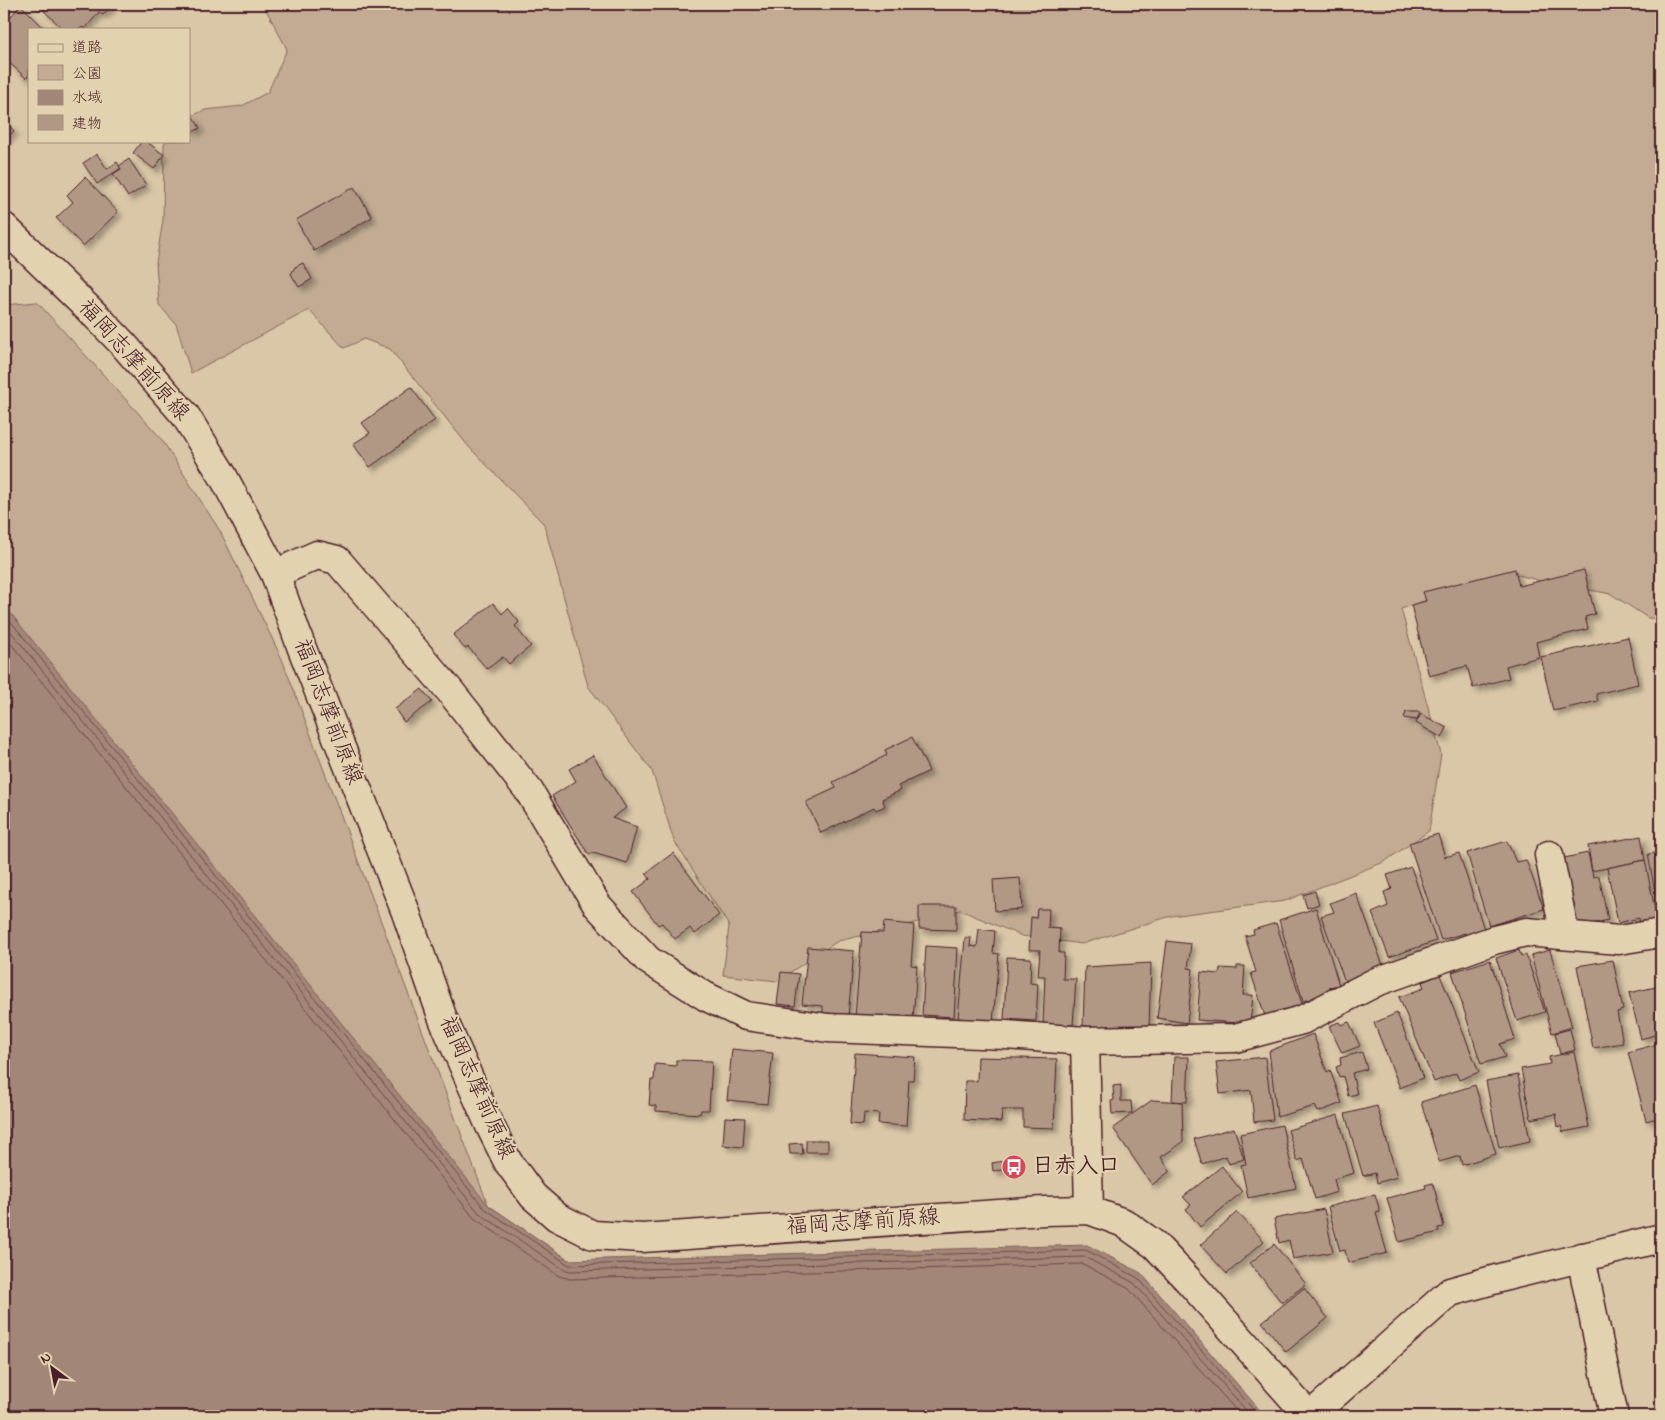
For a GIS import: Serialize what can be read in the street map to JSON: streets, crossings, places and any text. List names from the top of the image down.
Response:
{
  "streets": {
    "street": ["福岡志摩前原線"]
  },
  "places": {
    "bus stop": ["日赤入口"]
  },
  "legend": [
    "道路",
    "公園",
    "水域",
    "建物"
  ],
  "north": "top left"
}
